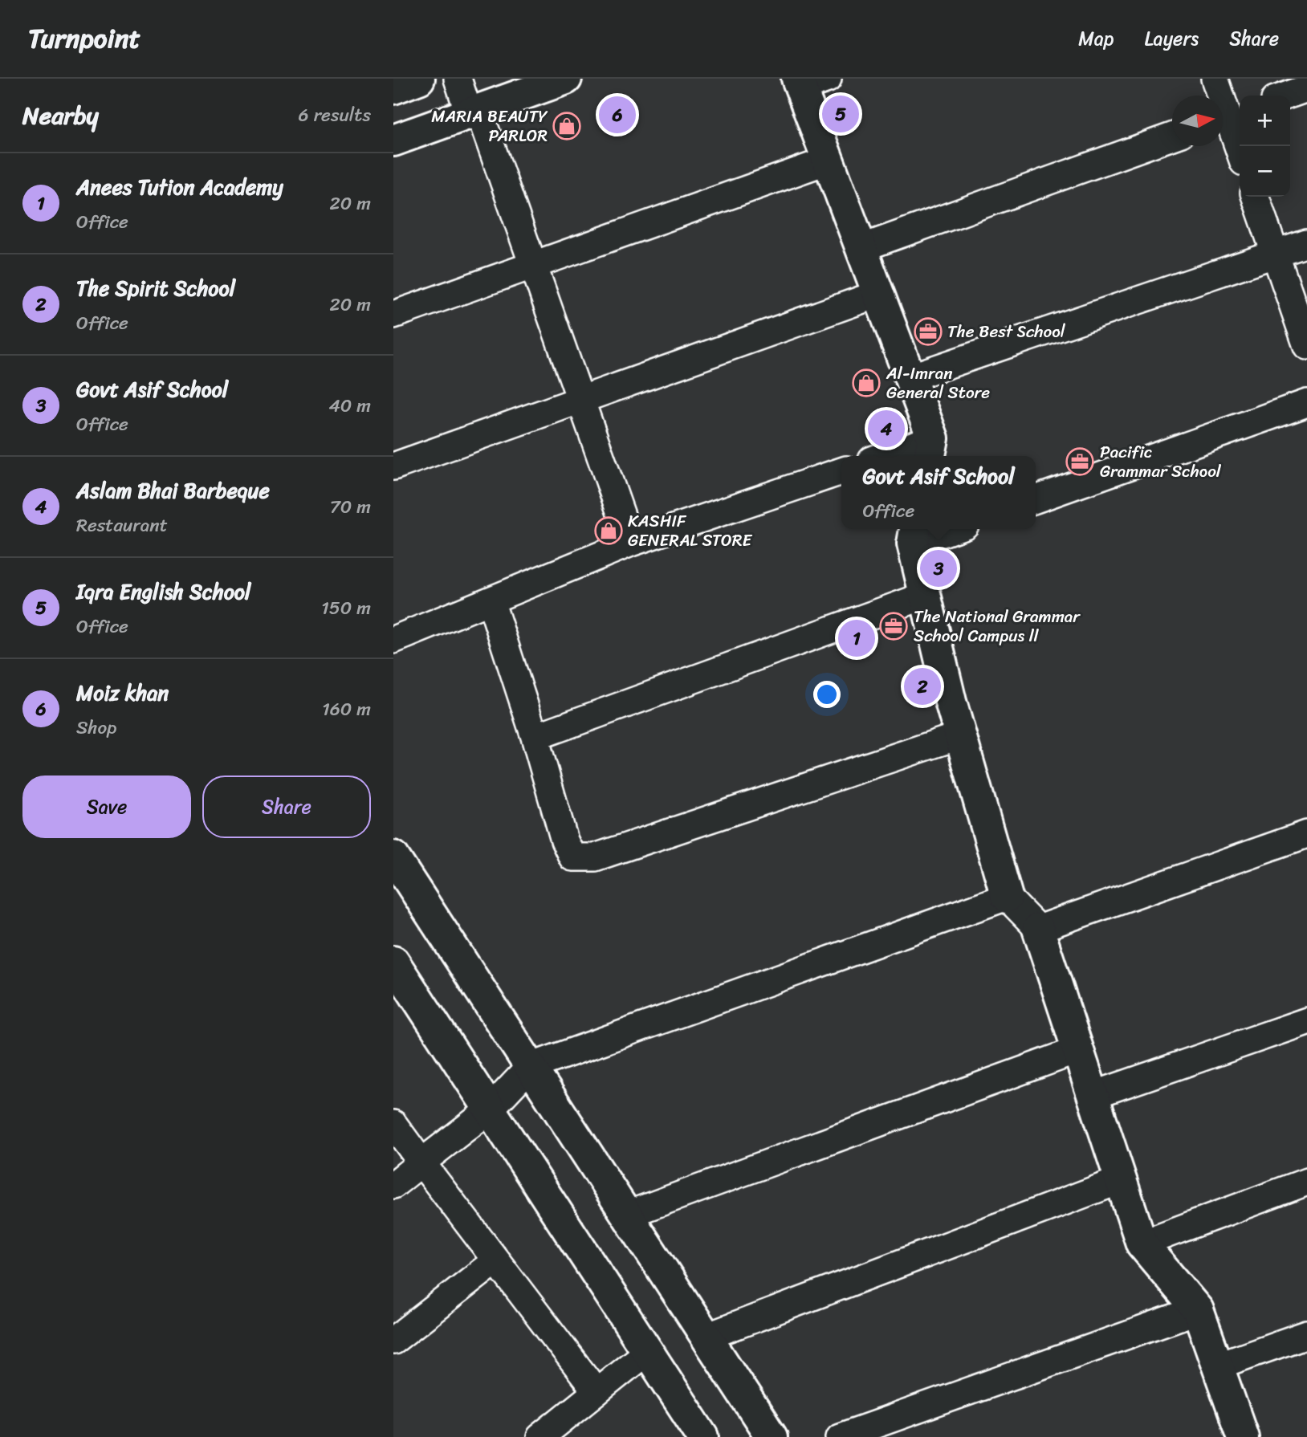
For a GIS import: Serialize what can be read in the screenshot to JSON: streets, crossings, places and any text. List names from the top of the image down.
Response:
{
  "places": {
    "shop": ["MARIA BEAUTY PARLOR", "Al-Imran General Store", "KASHIF GENERAL STORE"],
    "office": ["The Best School", "Pacific Grammar School", "The National Grammar School Campus ll"]
  },
  "north": "right",
  "page": {
    "header": "Turnpoint",
    "nav": ["Map", "Layers", "Share"],
    "heading": ["Nearby", "6 results"],
    "pins": [
      "5",
      "6",
      "4",
      "3",
      "1",
      "2"
    ],
    "map_buttons": ["+", "−"],
    "list": [
      {
        "mark": "1",
        "name": "Anees Tution Academy",
        "note": "Office",
        "value": "20 m"
      },
      {
        "mark": "2",
        "name": "The Spirit School",
        "note": "Office",
        "value": "20 m"
      },
      {
        "mark": "3",
        "name": "Govt Asif School",
        "note": "Office",
        "value": "40 m"
      },
      {
        "mark": "4",
        "name": "Aslam Bhai Barbeque",
        "note": "Restaurant",
        "value": "70 m"
      },
      {
        "mark": "5",
        "name": "Iqra English School",
        "note": "Office",
        "value": "150 m"
      },
      {
        "mark": "6",
        "name": "Moiz khan",
        "note": "Shop",
        "value": "160 m"
      }
    ],
    "popup": ["Govt Asif School", "Office"],
    "buttons": ["Save", "Share"]
  }
}
